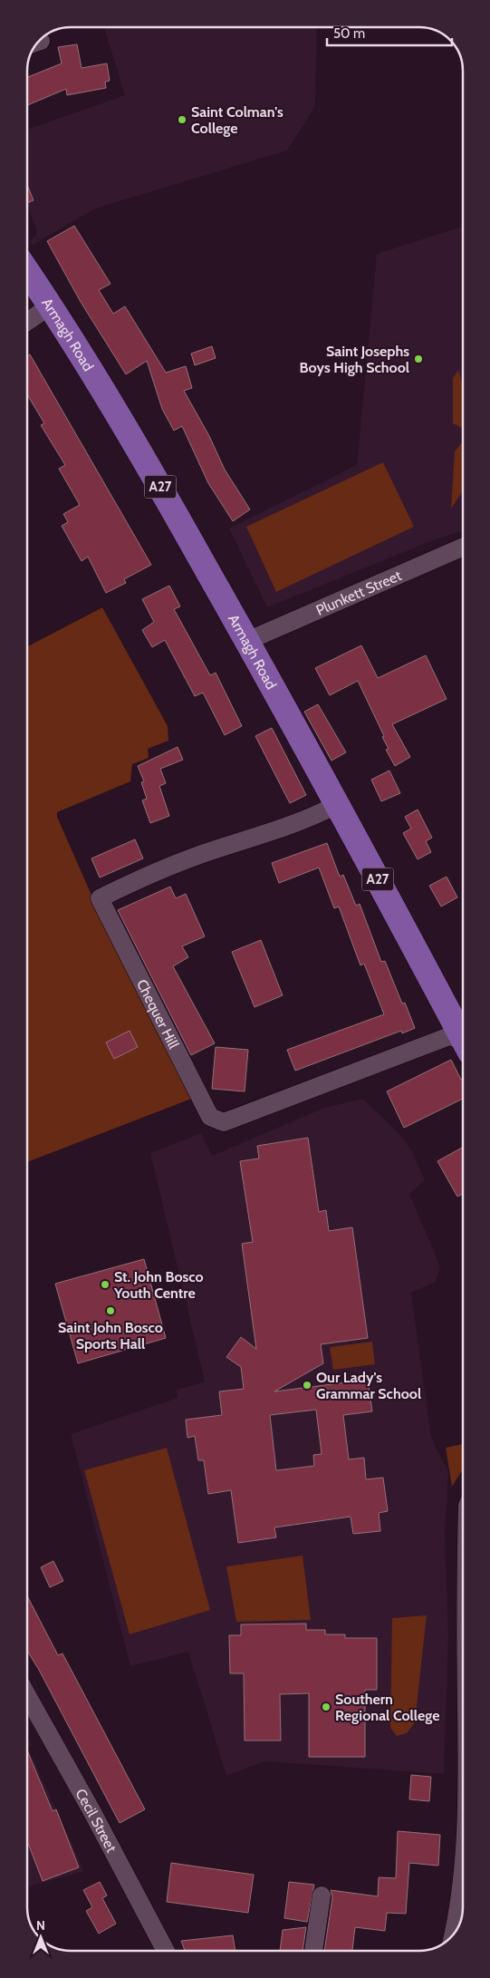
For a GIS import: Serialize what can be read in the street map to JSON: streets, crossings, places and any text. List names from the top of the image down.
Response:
{
  "streets": {
    "main road": ["Armagh Road", "A27"],
    "street": ["Plunkett Street", "Chequer Hill", "Cecil Street"]
  },
  "crossings": [
    ["Armagh Road", "Plunkett Street"],
    ["Armagh Road", "Chequer Hill"]
  ],
  "places": [
    "Saint Colman's College",
    "Saint Josephs Boys High School",
    "St. John Bosco Youth Centre",
    "Saint John Bosco Sports Hall",
    "Our Lady's Grammar School",
    "Southern Regional College"
  ],
  "scale_bar": "50 m",
  "north": "top"
}
